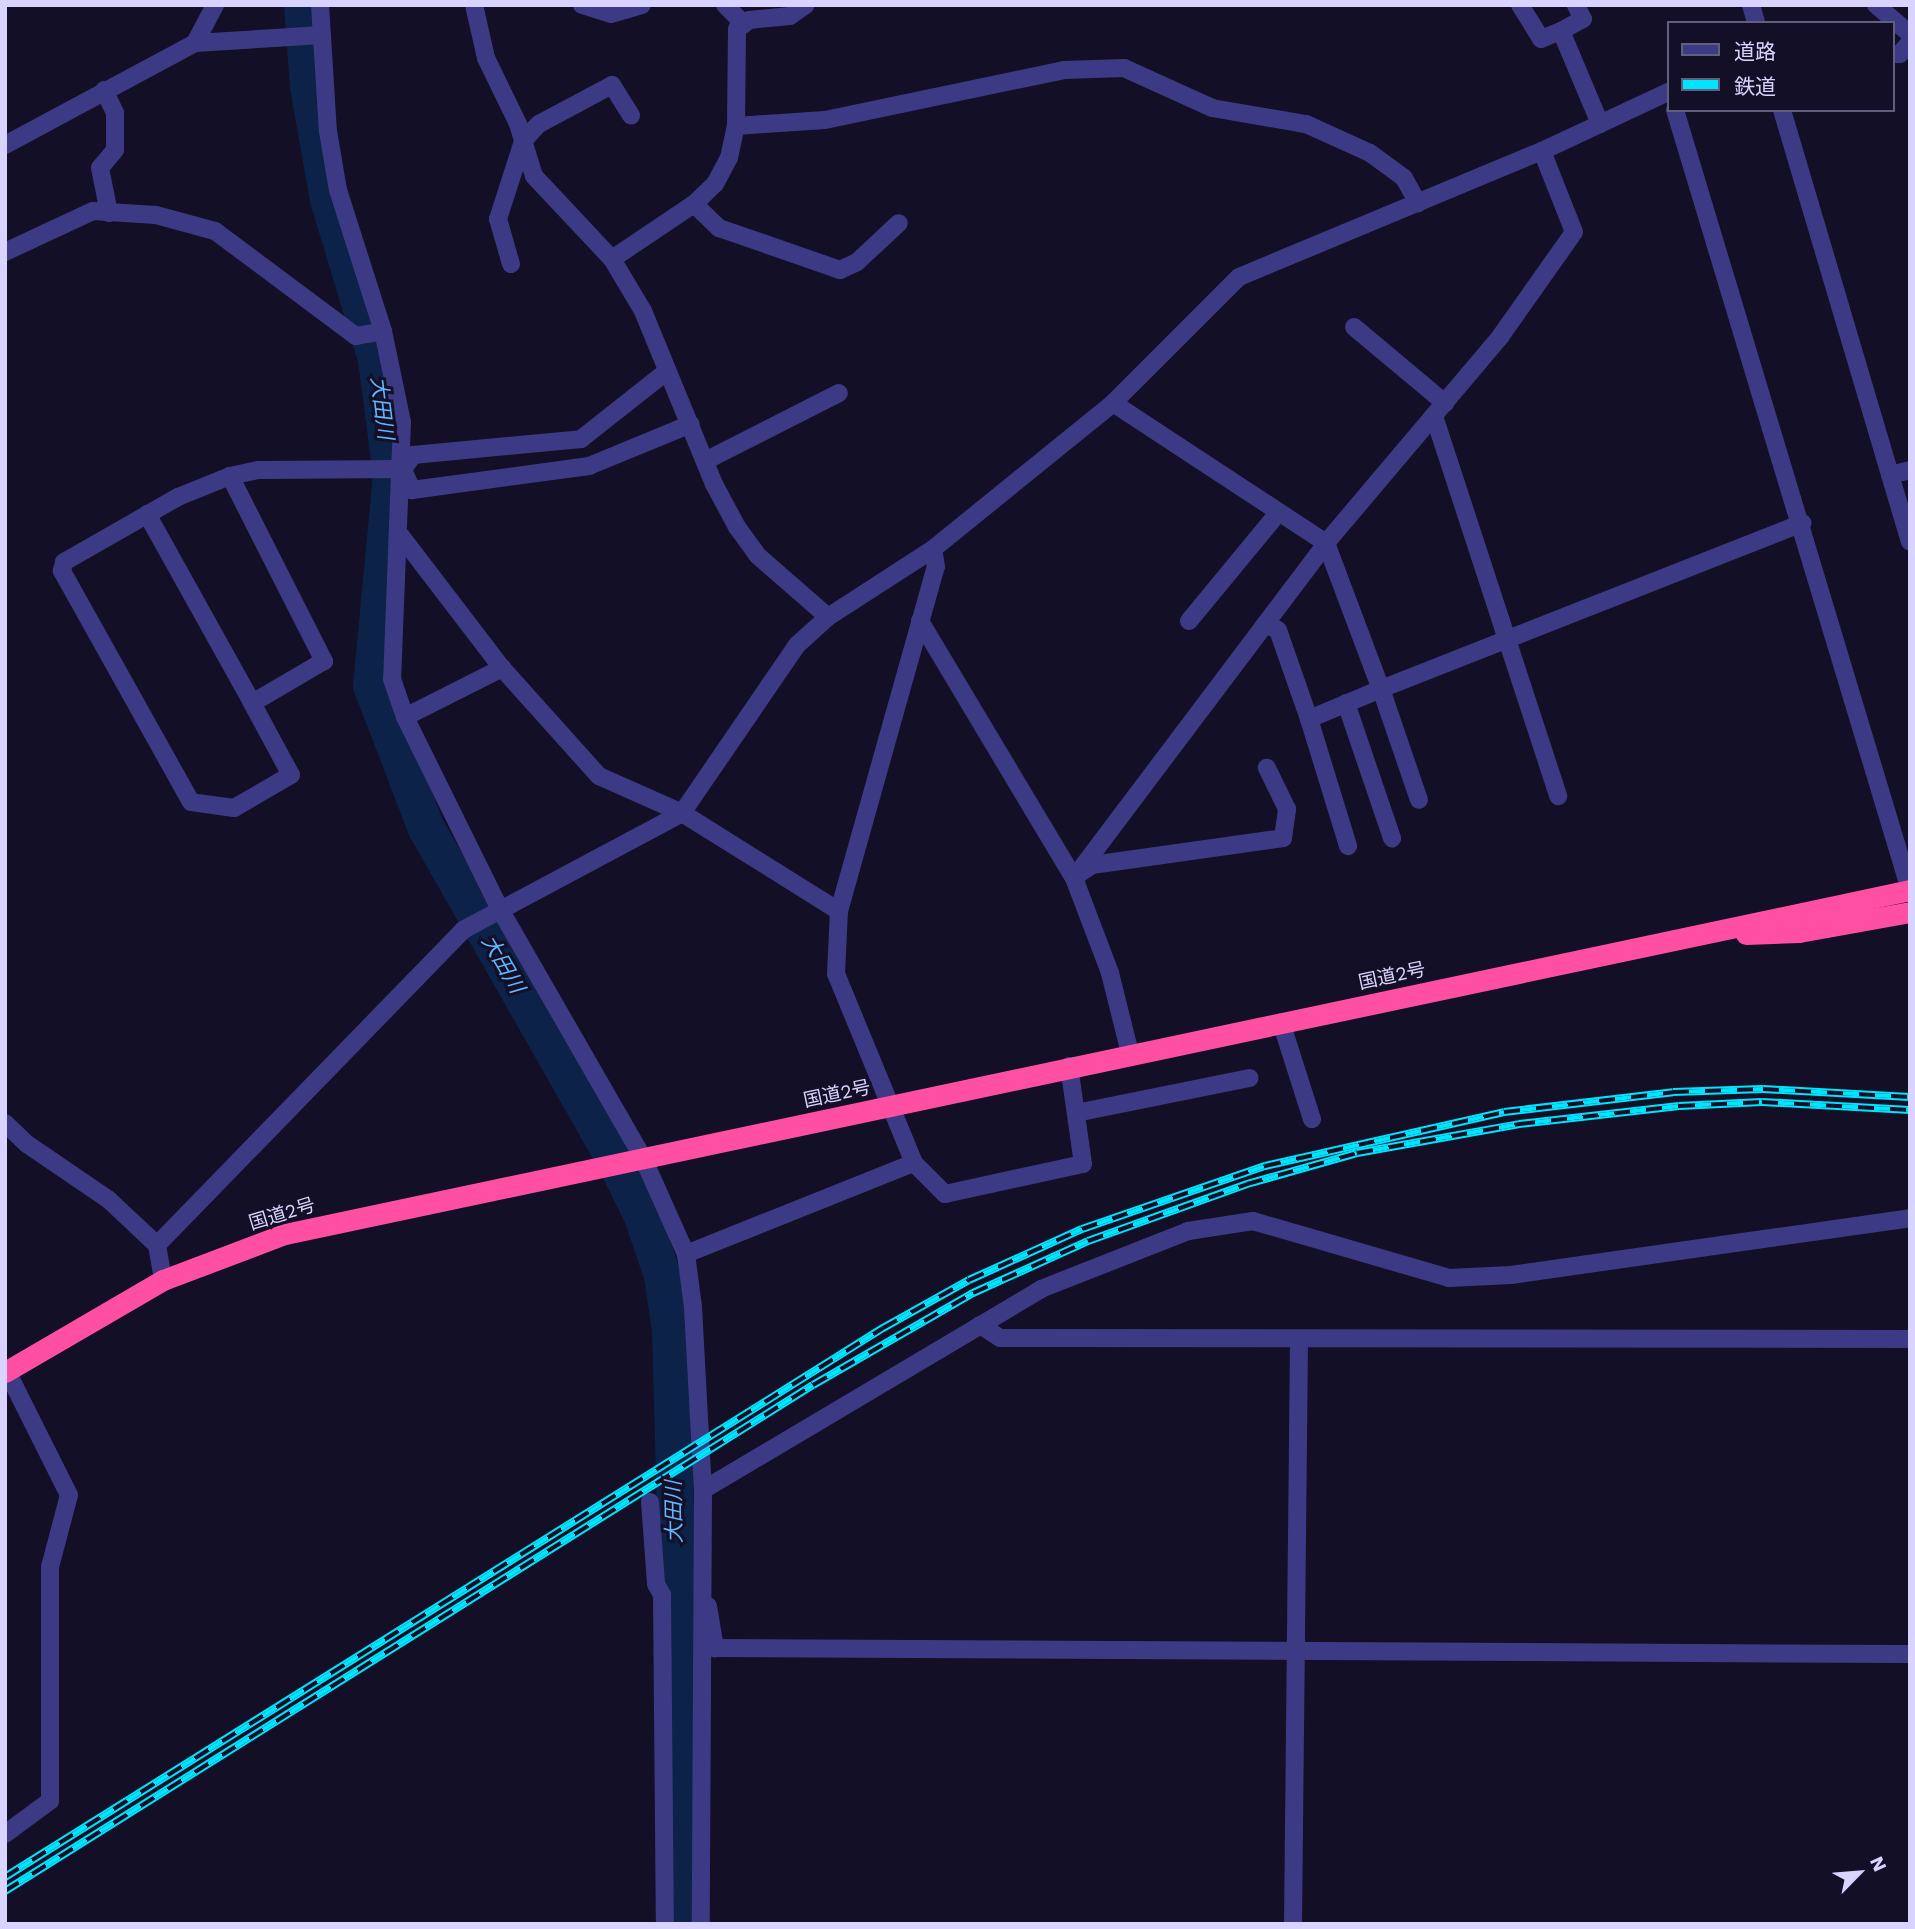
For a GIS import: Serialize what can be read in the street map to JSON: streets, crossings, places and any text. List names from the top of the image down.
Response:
{
  "streets": {
    "highway": ["国道2号"]
  },
  "water": ["大田川"],
  "legend": ["道路", "鉄道"],
  "north": "top right"
}
